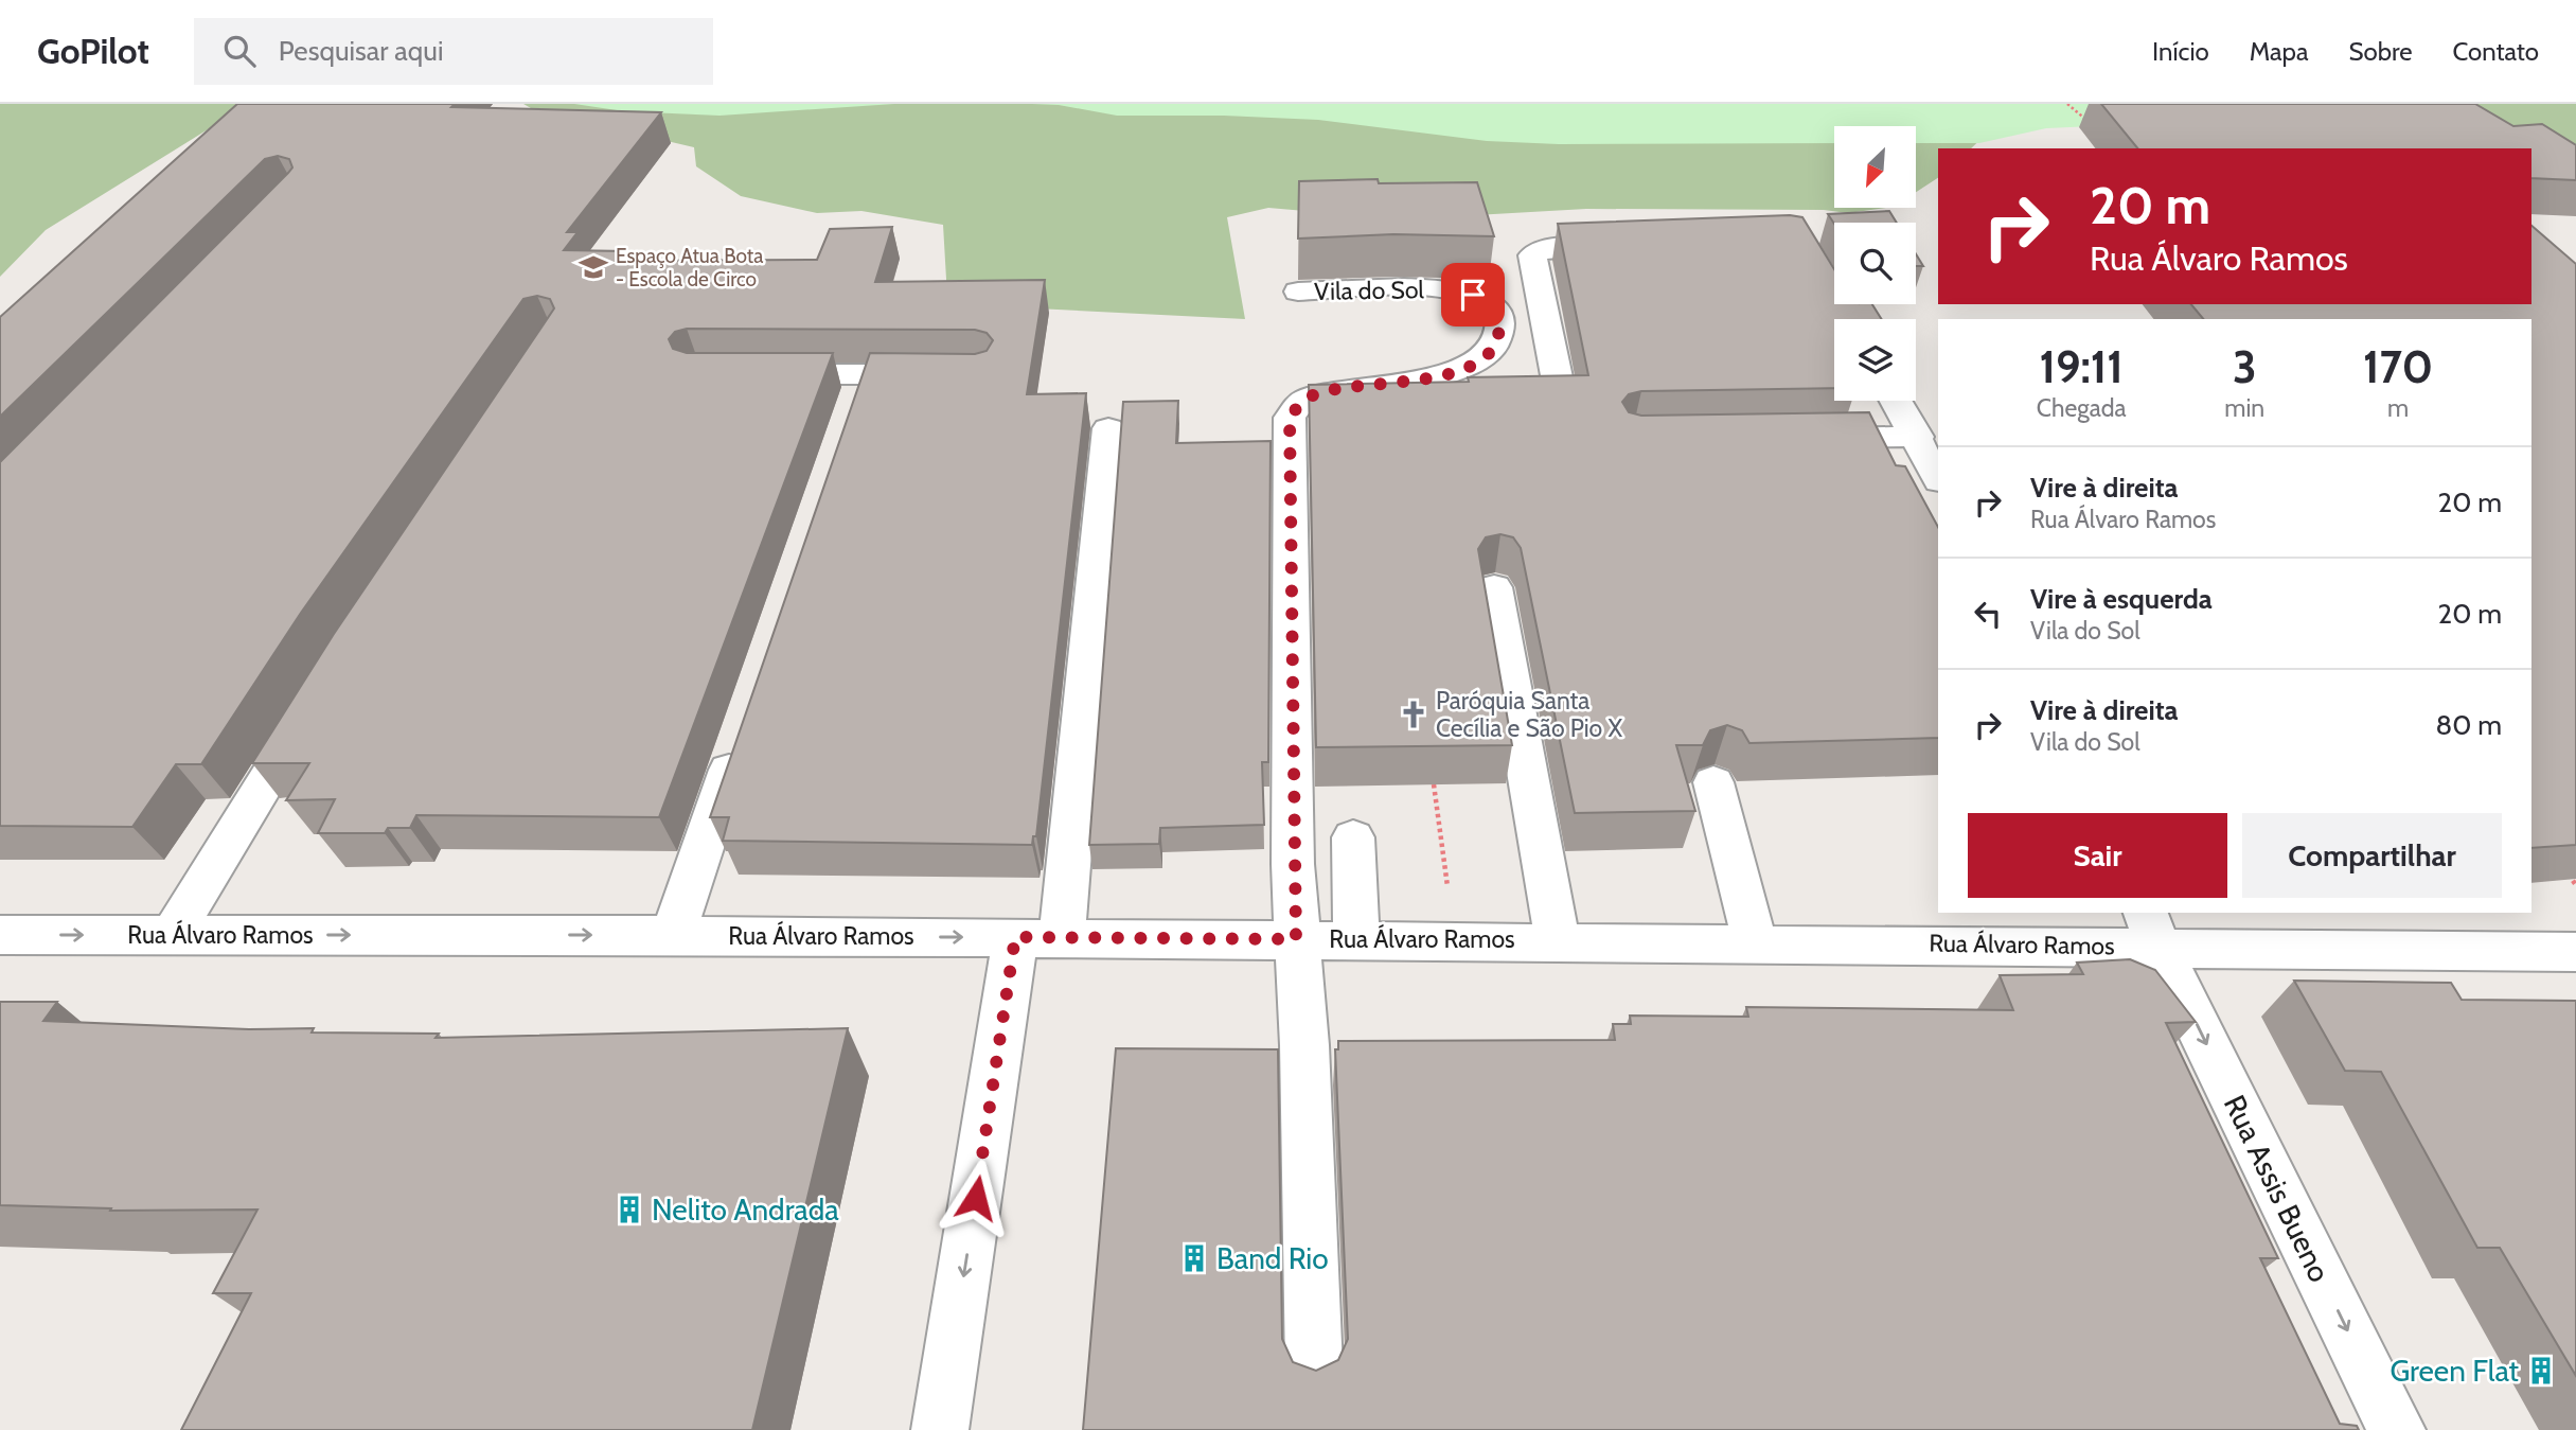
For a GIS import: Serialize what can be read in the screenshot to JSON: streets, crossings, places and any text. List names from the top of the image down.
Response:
{
  "streets": {
    "street": ["Vila do Sol", "Rua Álvaro Ramos", "Rua Assis Bueno"]
  },
  "crossings": [
    ["Vila do Sol", "Rua Álvaro Ramos"],
    ["Rua Álvaro Ramos", "Rua Assis Bueno"]
  ],
  "one_way": ["Rua Álvaro Ramos", "Rua Assis Bueno"],
  "places": {
    "school or university": ["Espaço Atua Bota - Escola de Circo"],
    "church": ["Paróquia Santa Cecília e São Pio X"],
    "building": ["Nelito Andrada", "Band Rio", "Green Flat"]
  },
  "north": "bottom left",
  "page": {
    "header": "GoPilot",
    "search": "Pesquisar aqui",
    "nav": [
      "Início",
      "Mapa",
      "Sobre",
      "Contato"
    ],
    "turn": ["20 m", "Rua Álvaro Ramos"],
    "eta": [
      "19:11",
      "Chegada",
      "3",
      "min",
      "170",
      "m"
    ],
    "list": [
      {
        "name": "Vire à direita",
        "note": "Rua Álvaro Ramos",
        "value": "20 m"
      },
      {
        "name": "Vire à esquerda",
        "note": "Vila do Sol",
        "value": "20 m"
      },
      {
        "name": "Vire à direita",
        "note": "Vila do Sol",
        "value": "80 m"
      }
    ],
    "buttons": ["Sair", "Compartilhar"]
  }
}
